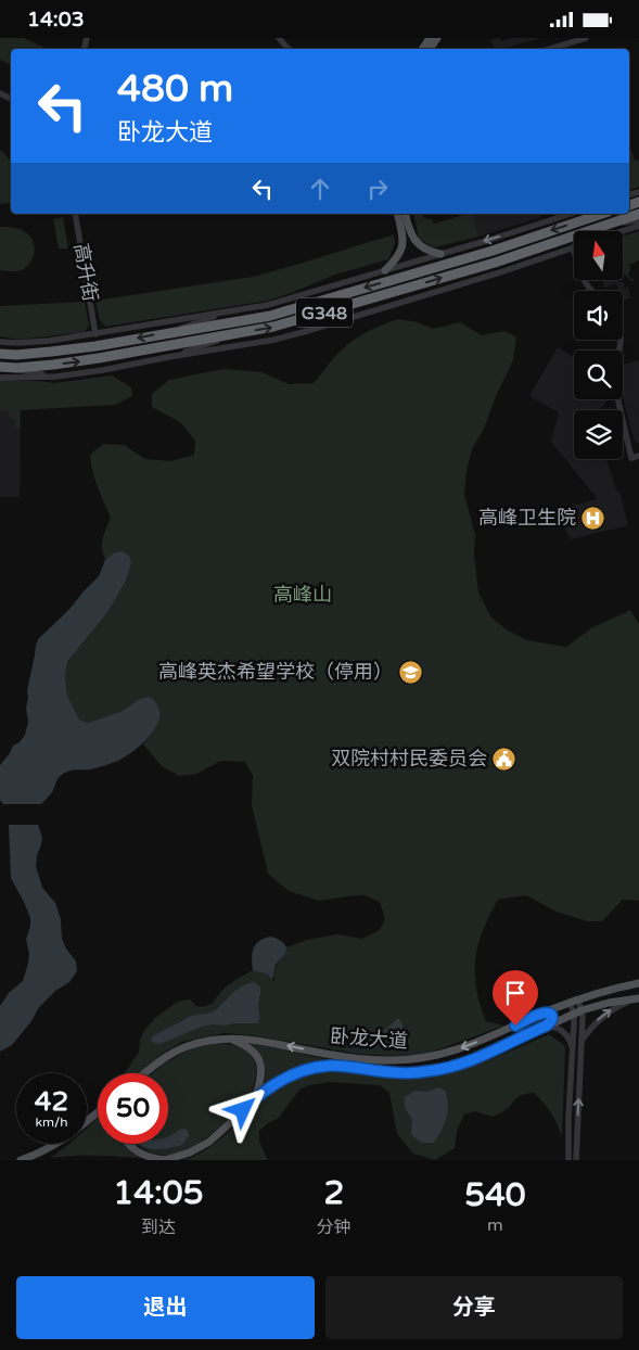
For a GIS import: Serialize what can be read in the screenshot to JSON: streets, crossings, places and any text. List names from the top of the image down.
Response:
{
  "streets": {
    "highway": ["G348"],
    "main road": ["卧龙大道"],
    "street": ["高升街"]
  },
  "parks": ["高峰山"],
  "places": {
    "hospital": ["高峰卫生院"],
    "school or university": ["高峰英杰希望学校（停用）"],
    "public building": ["双院村村民委员会"]
  },
  "north": "top",
  "page": {
    "status": "14:03",
    "turn": ["480 m", "卧龙大道"],
    "speed": "42 km/h",
    "limit": "50",
    "eta": [
      "14:05",
      "到达",
      "2",
      "分钟",
      "540",
      "m"
    ],
    "buttons": ["退出", "分享"]
  }
}
